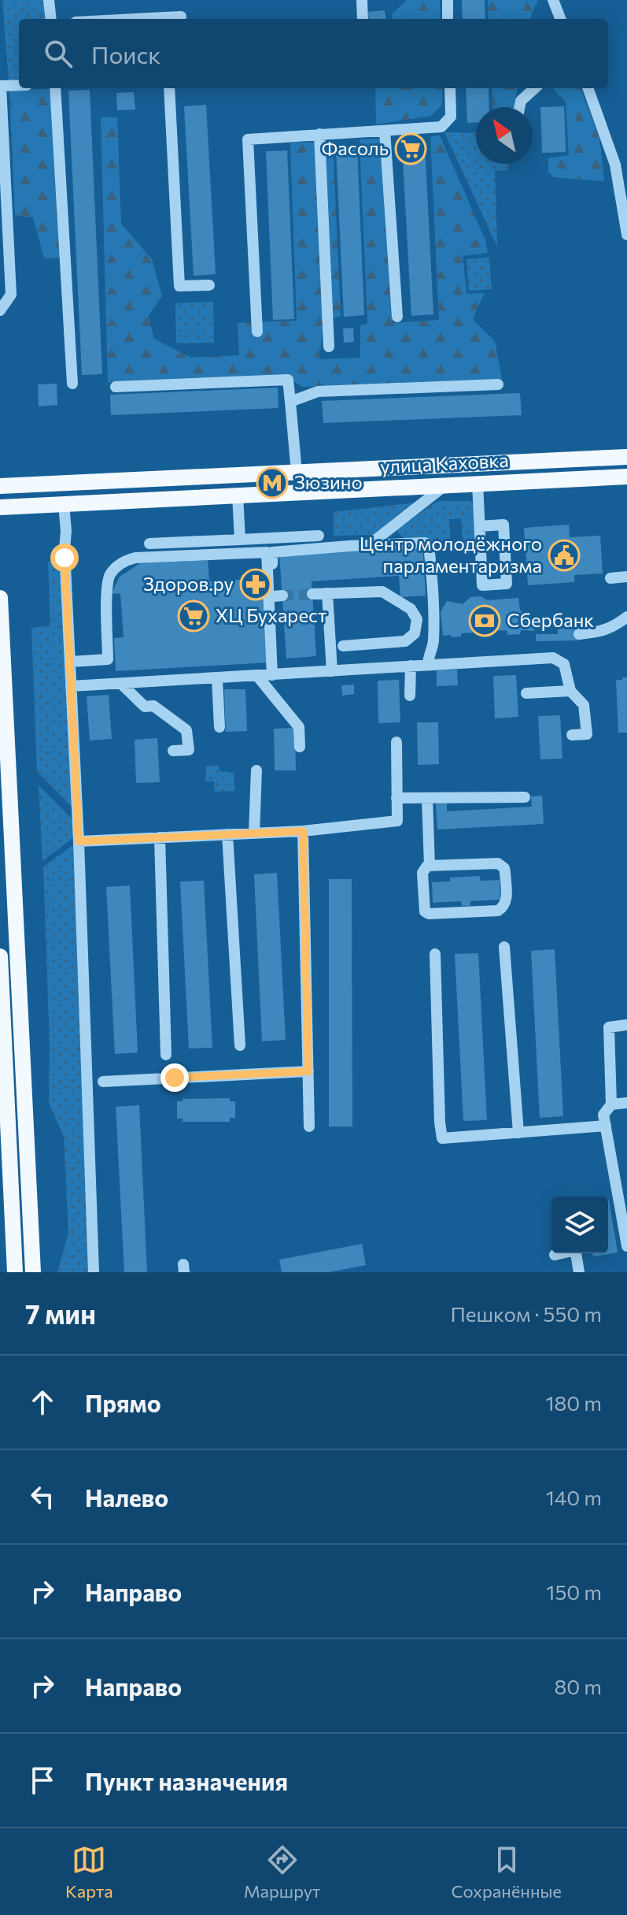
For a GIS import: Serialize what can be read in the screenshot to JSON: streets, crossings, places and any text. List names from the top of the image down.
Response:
{
  "streets": {
    "main road": ["улица Каховка"]
  },
  "places": {
    "supermarket": ["Фасоль", "ХЦ Бухарест"],
    "metro station": ["Зюзино"],
    "public building": ["Центр молодёжного парламентаризма"],
    "pharmacy": ["Здоров.ру"],
    "bank": ["Сбербанк"]
  },
  "north": "top left",
  "page": {
    "search": "Поиск",
    "heading": ["7 мин", "Пешком · 550 m"],
    "list": [
      ["Прямо", "180 m"],
      ["Налево", "140 m"],
      ["Направо", "150 m"],
      ["Направо", "80 m"],
      "Пункт назначения"
    ],
    "nav": ["Карта", "Маршрут", "Сохранённые"]
  }
}
